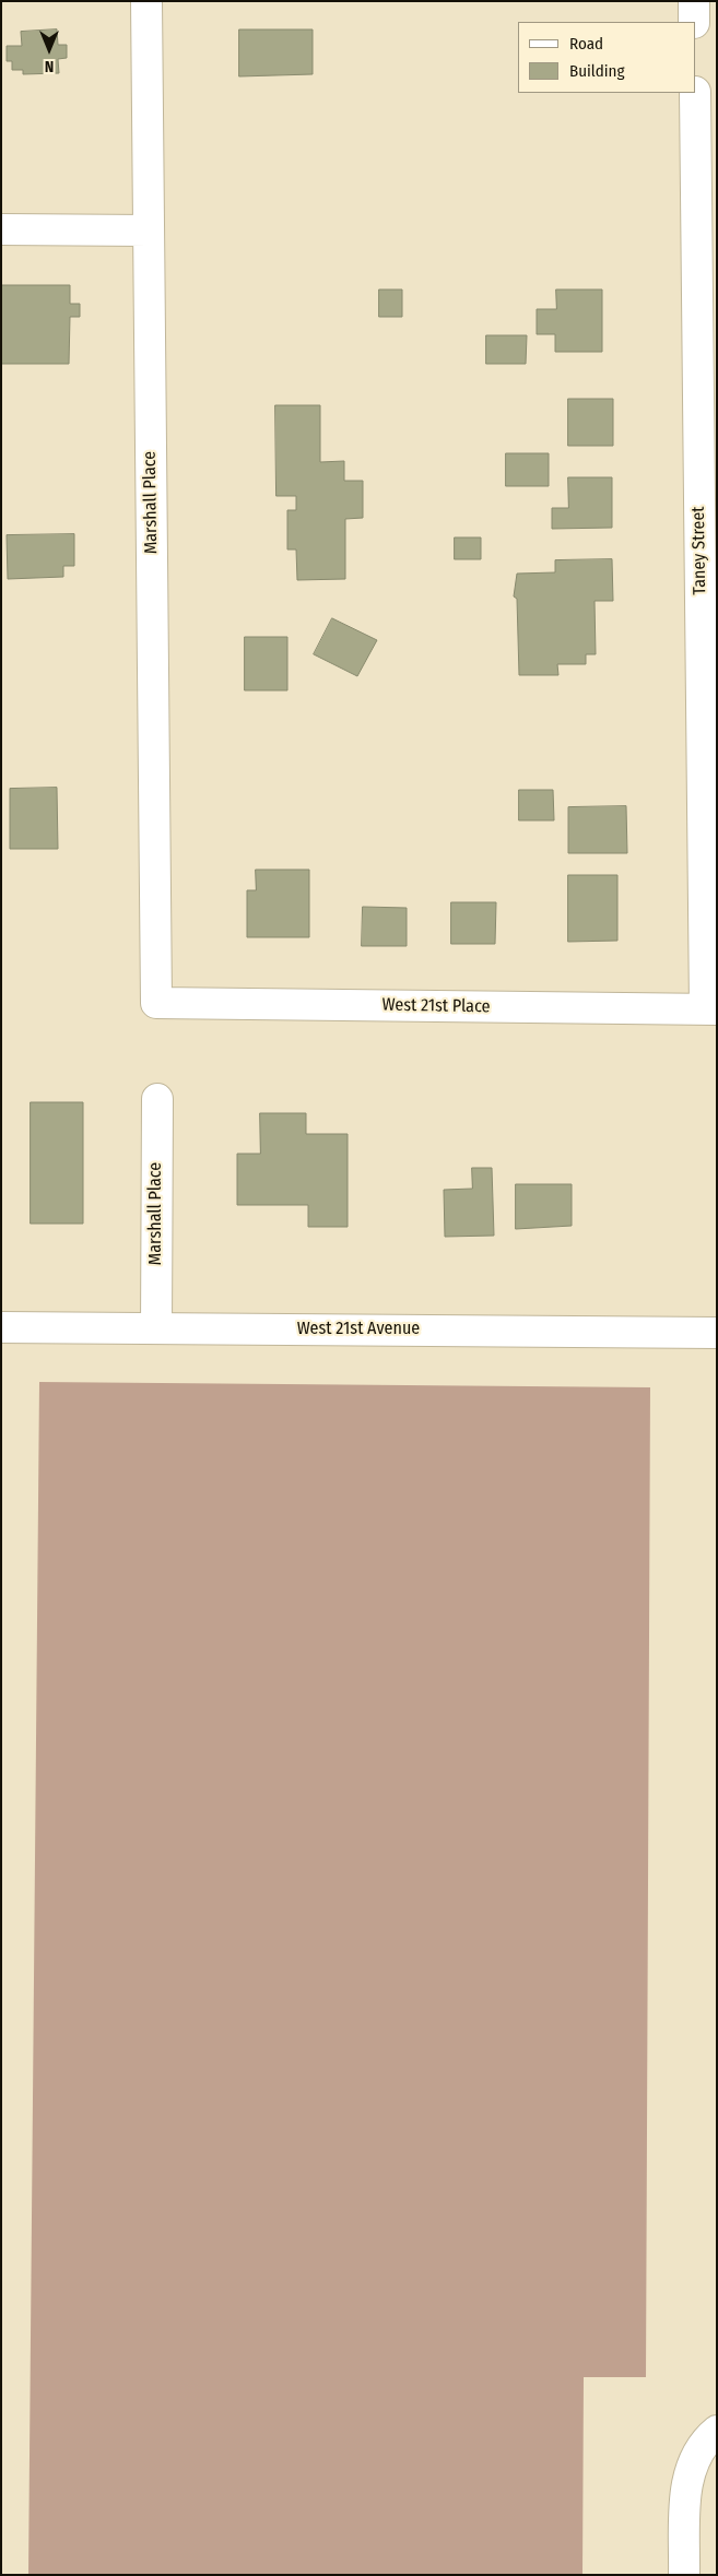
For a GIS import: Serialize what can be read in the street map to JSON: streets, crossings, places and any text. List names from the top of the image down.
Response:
{
  "streets": {
    "street": [
      "Marshall Place",
      "Taney Street",
      "West 21st Place",
      "West 21st Avenue"
    ]
  },
  "crossings": [
    ["Marshall Place", "West 21st Place"],
    ["Marshall Place", "West 21st Avenue"],
    ["Taney Street", "West 21st Place"]
  ],
  "legend": ["Road", "Building"],
  "north": "bottom"
}
